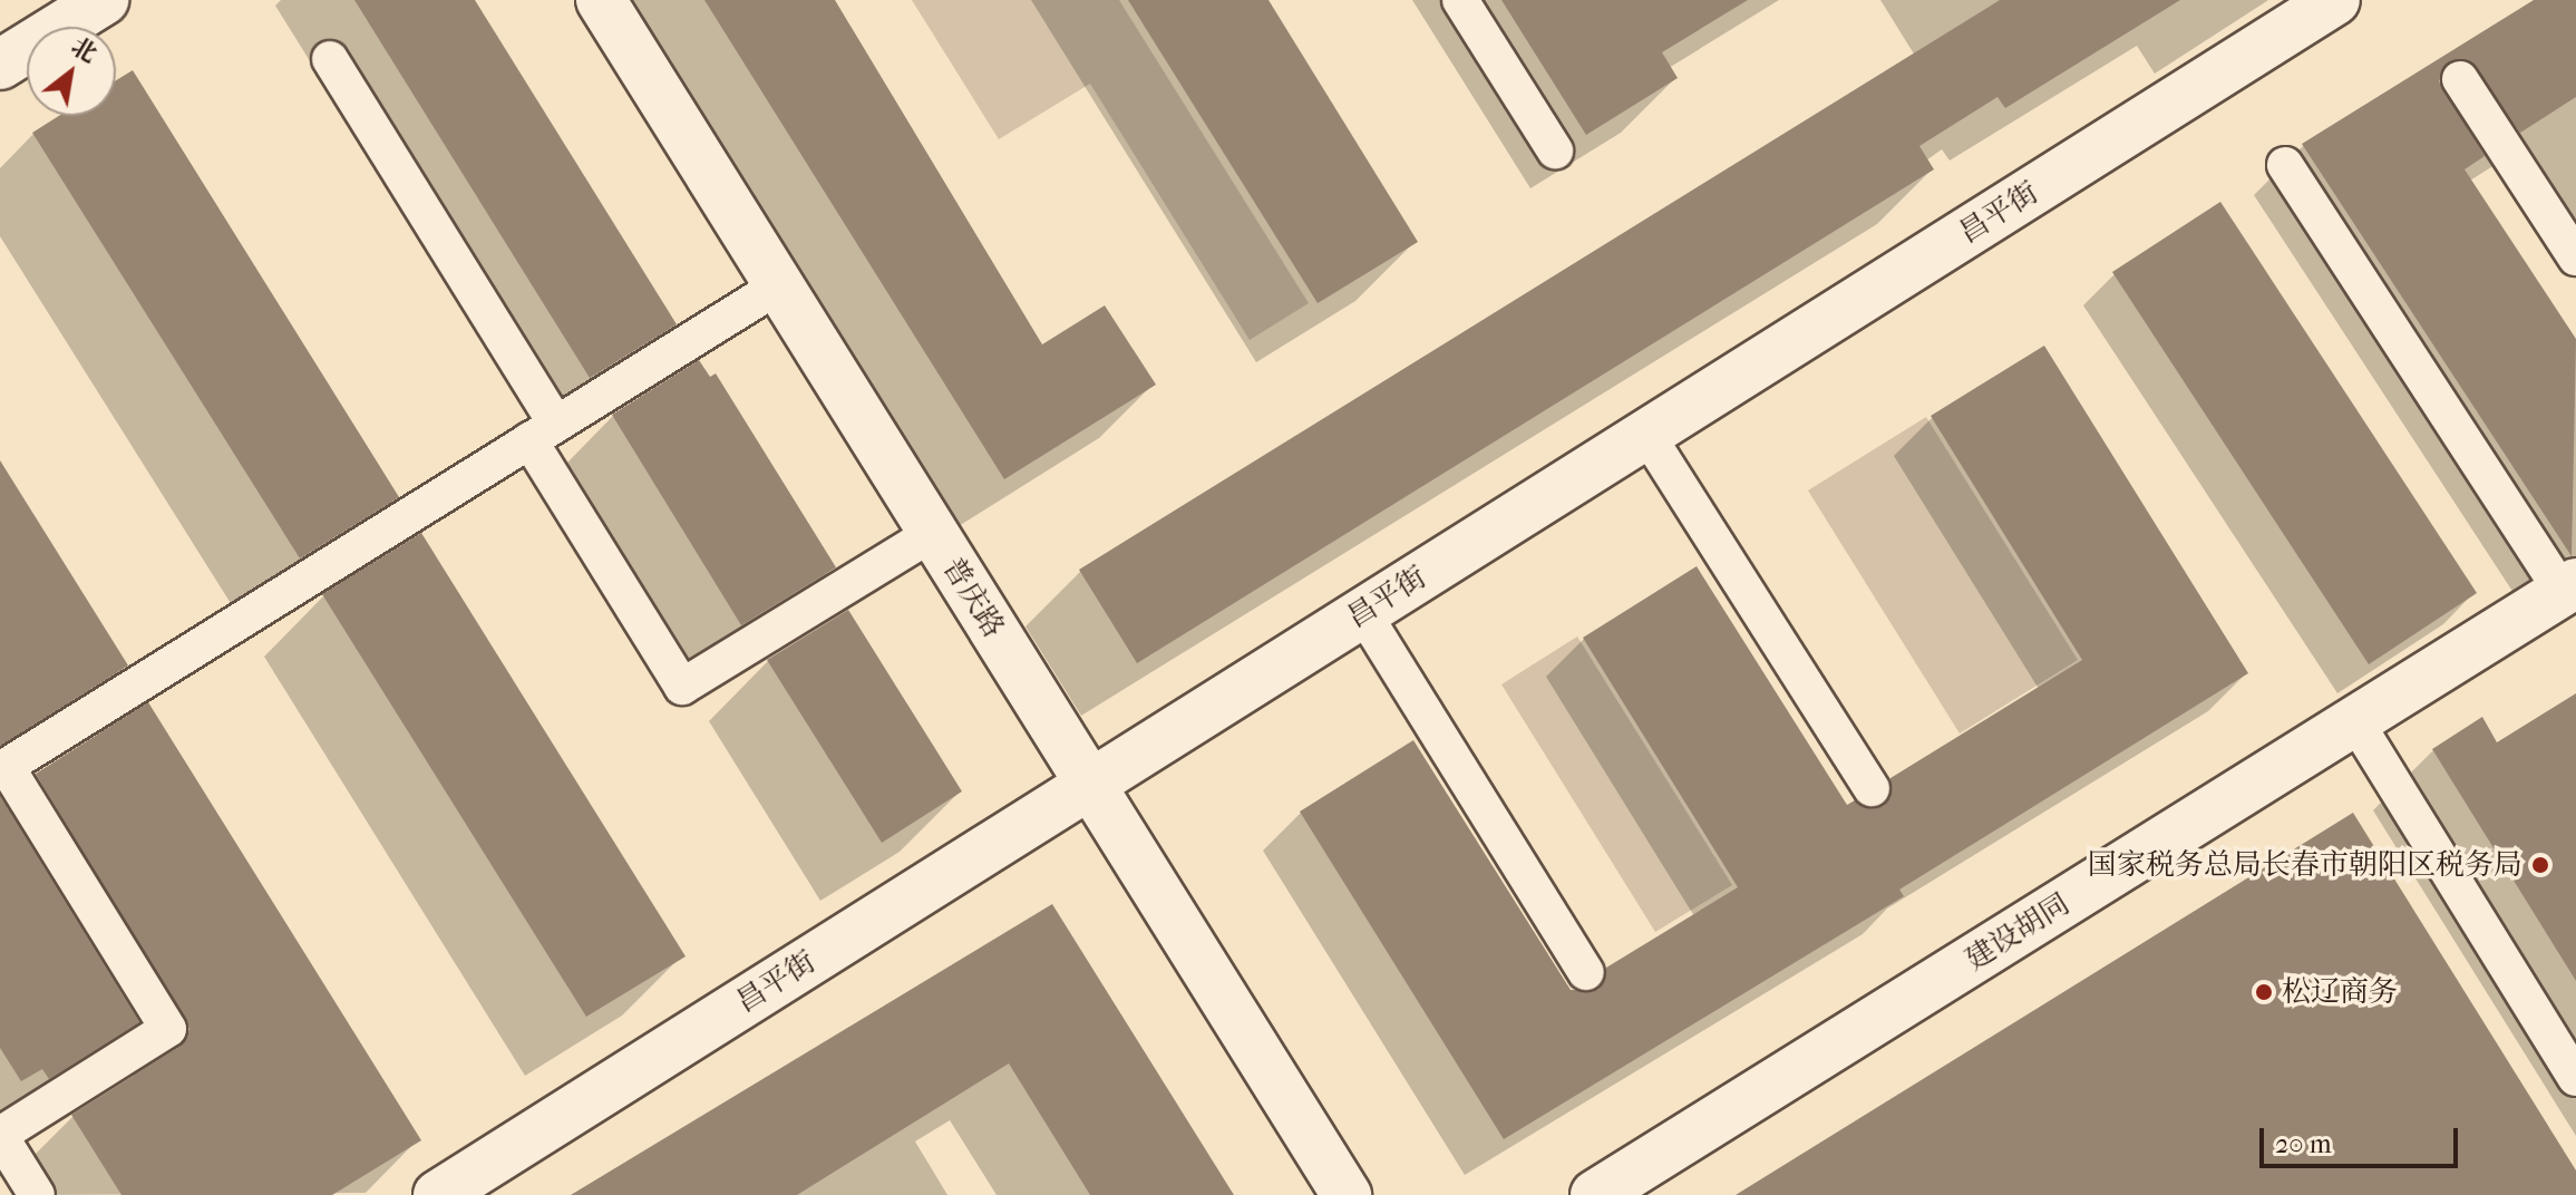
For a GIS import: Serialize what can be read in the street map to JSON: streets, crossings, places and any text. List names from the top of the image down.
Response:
{
  "streets": {
    "street": ["昌平街", "普庆路", "建设胡同"]
  },
  "crossings": [
    ["昌平街", "普庆路"]
  ],
  "places": ["国家税务总局长春市朝阳区税务局", "松辽商务"],
  "scale_bar": "20 m",
  "north": "top right"
}
